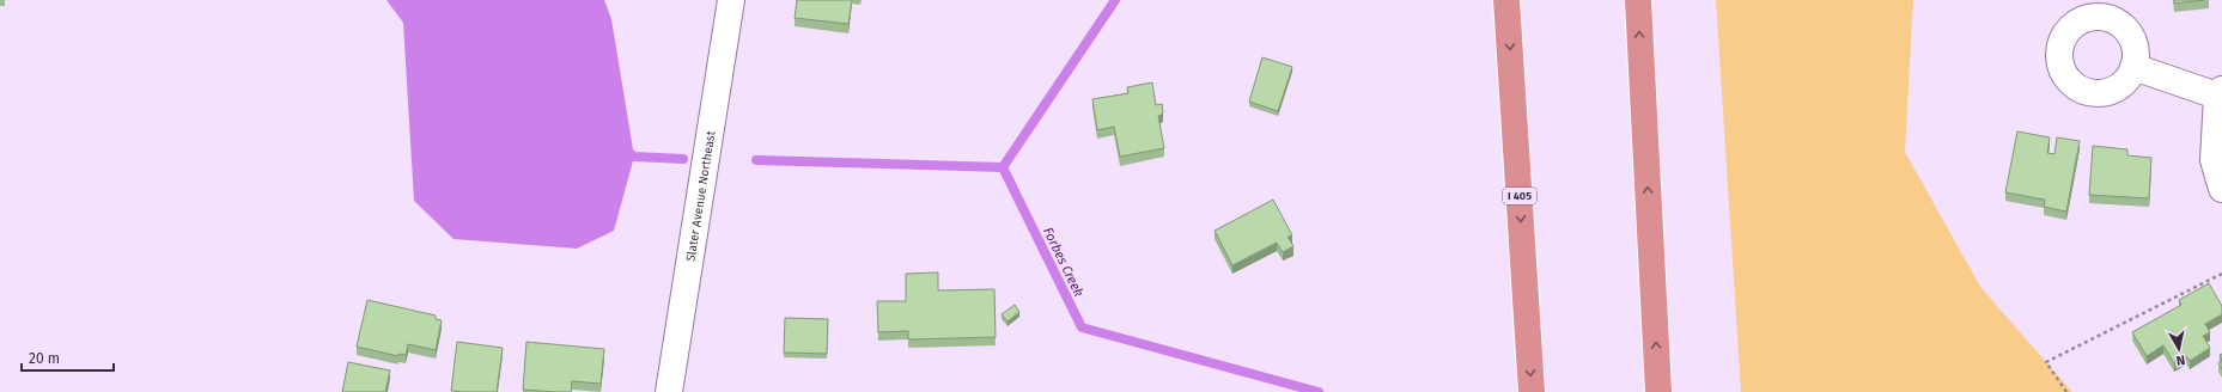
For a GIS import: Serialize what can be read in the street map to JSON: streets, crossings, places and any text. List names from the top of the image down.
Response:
{
  "streets": {
    "highway": ["I 405"],
    "street": ["Slater Avenue Northeast"]
  },
  "water": ["Forbes Creek"],
  "scale_bar": "20 m",
  "north": "bottom"
}
